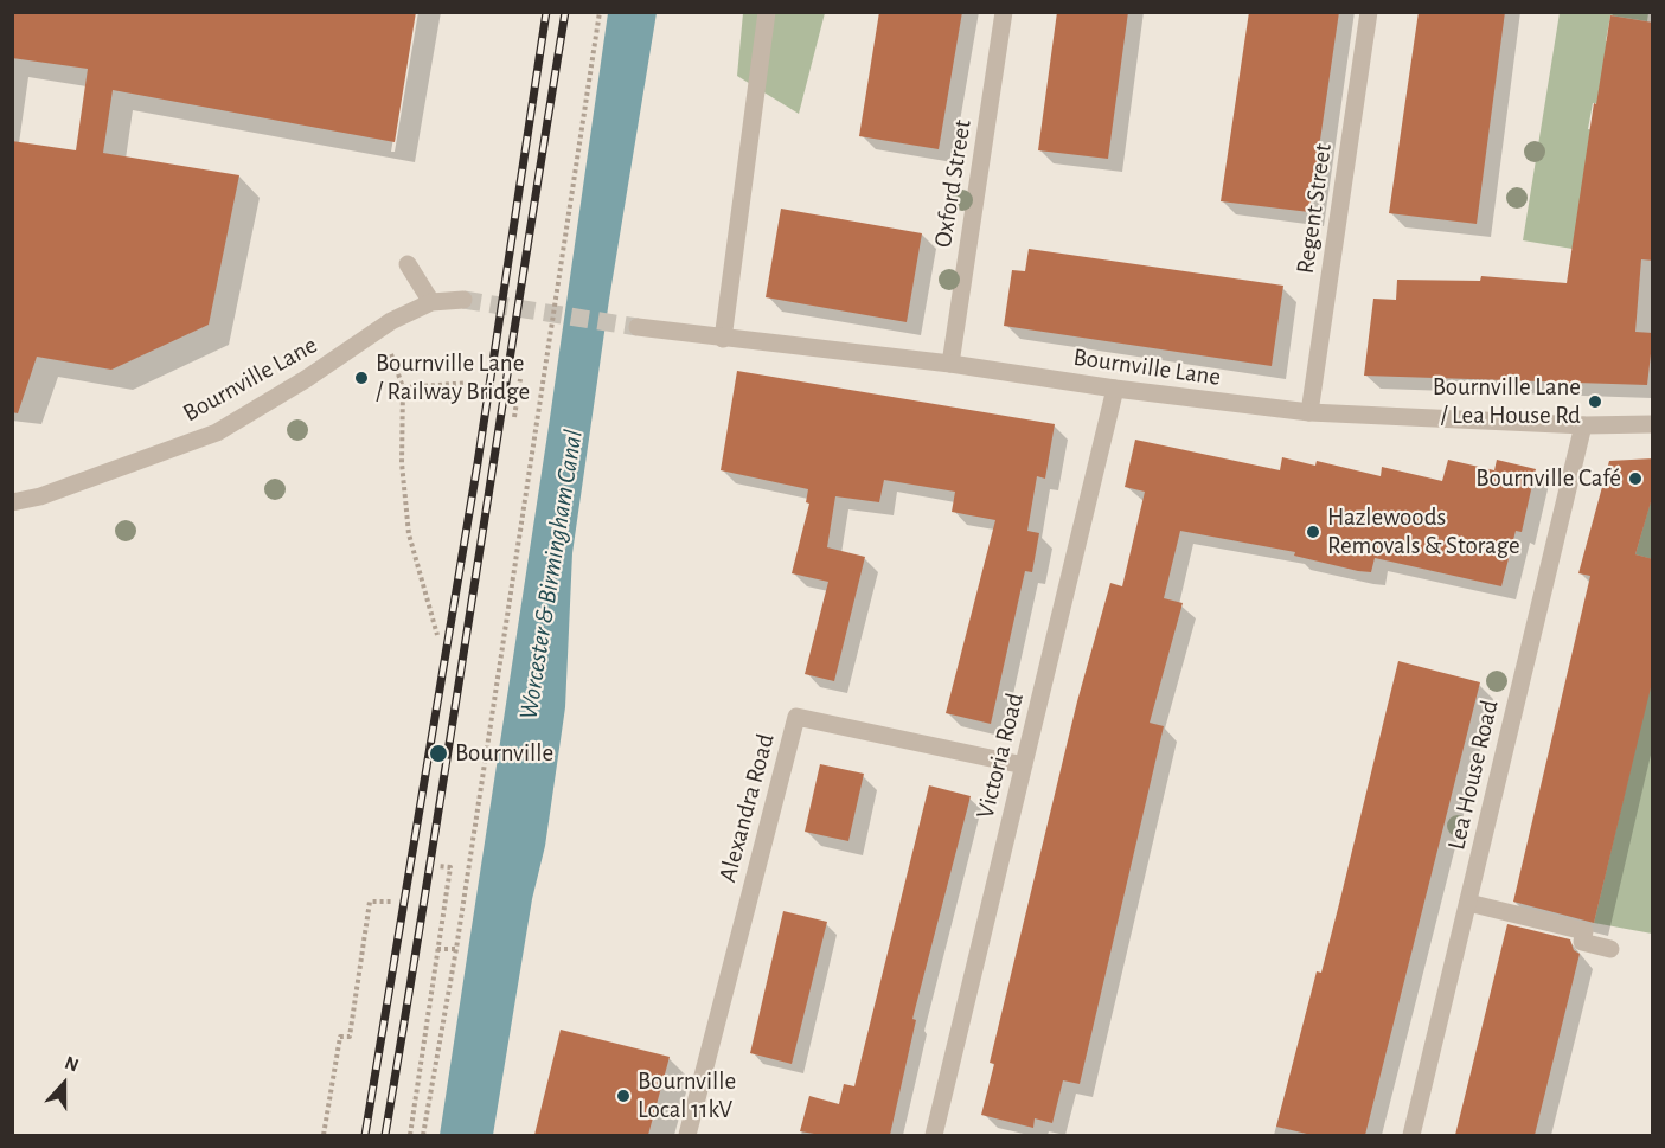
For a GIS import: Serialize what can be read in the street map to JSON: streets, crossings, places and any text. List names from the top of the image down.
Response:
{
  "streets": {
    "street": [
      "Oxford Street",
      "Regent Street",
      "Bournville Lane",
      "Victoria Road",
      "Lea House Road",
      "Alexandra Road"
    ]
  },
  "crossings": [
    ["Oxford Street", "Bournville Lane"],
    ["Regent Street", "Bournville Lane"],
    ["Bournville Lane", "Victoria Road"],
    ["Bournville Lane", "Lea House Road"],
    ["Victoria Road", "Alexandra Road"]
  ],
  "water": ["Worcester & Birmingham Canal"],
  "places": [
    "Bournville Lane / Railway Bridge",
    "Bournville Lane / Lea House Rd",
    "Bournville Café",
    "Hazlewoods Removals & Storage",
    "Bournville",
    "Bournville Local 11kV"
  ],
  "north": "top"
}
